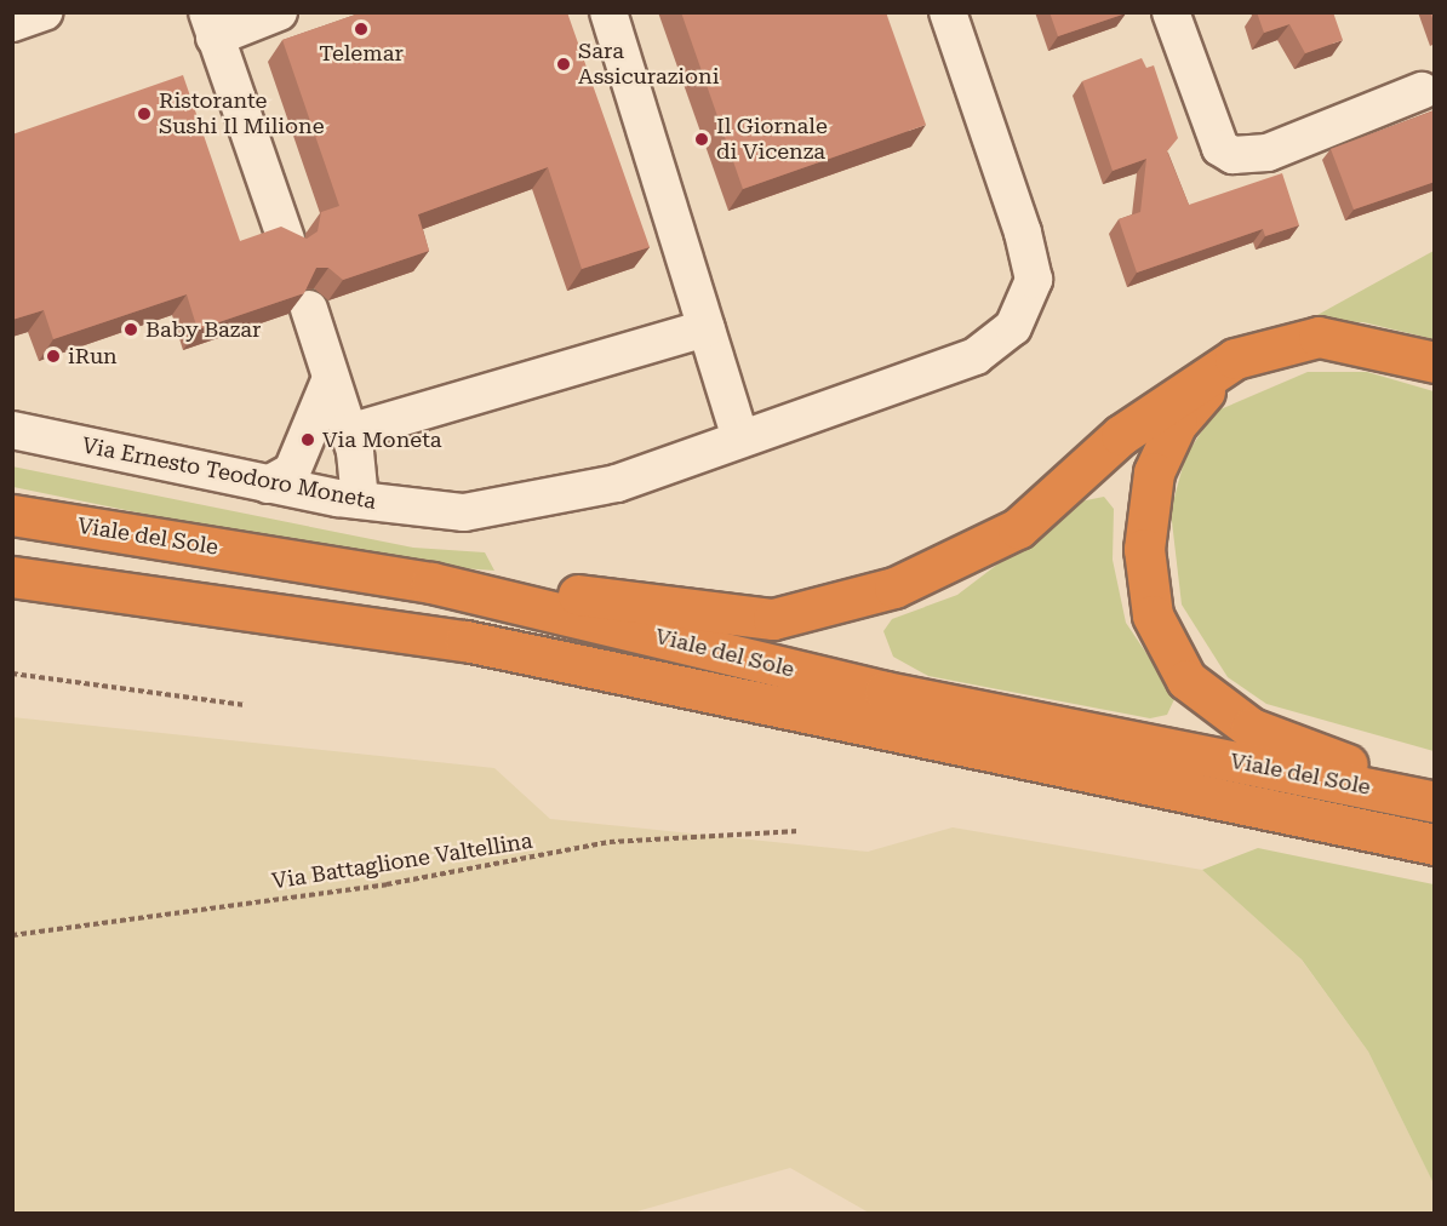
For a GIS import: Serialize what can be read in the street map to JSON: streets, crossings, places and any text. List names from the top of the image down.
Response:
{
  "streets": {
    "highway": ["Viale del Sole"],
    "street": ["Via Ernesto Teodoro Moneta"],
    "path": ["Via Battaglione Valtellina"]
  },
  "places": [
    "Telemar",
    "Sara Assicurazioni",
    "Ristorante Sushi Il Milione",
    "Il Giornale di Vicenza",
    "Baby Bazar",
    "iRun",
    "Via Moneta"
  ]
}
